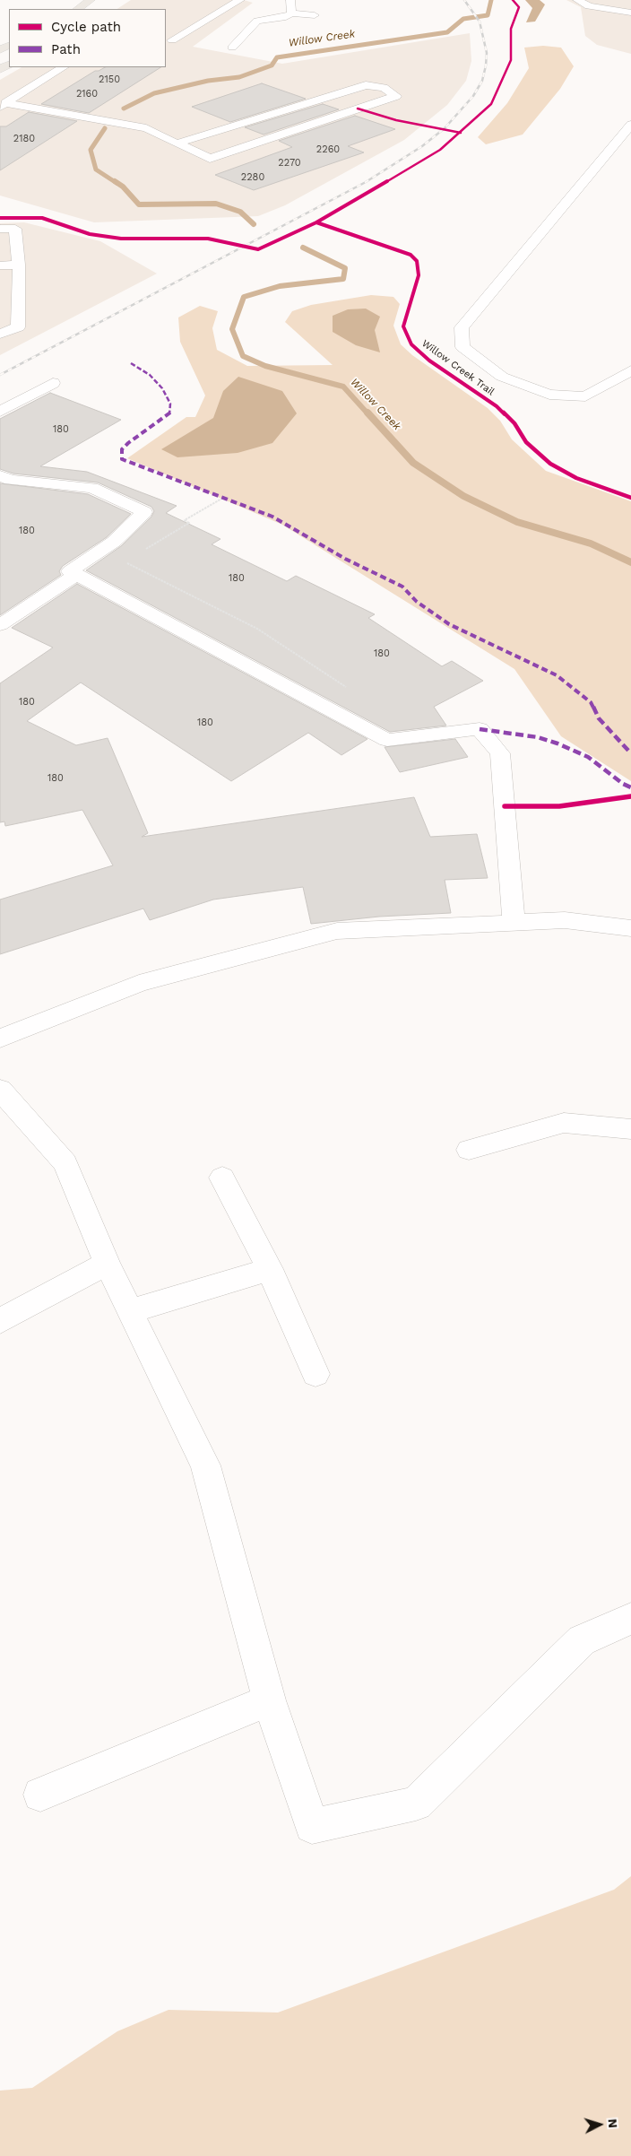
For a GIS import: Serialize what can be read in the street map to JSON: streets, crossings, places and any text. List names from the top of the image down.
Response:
{
  "streets": {
    "cycle path": ["Willow Creek Trail"]
  },
  "water": ["Willow Creek"],
  "house_numbers": [
    "2150",
    "2160",
    "2180",
    "2260",
    "2270",
    "2280",
    "180",
    "180",
    "180",
    "180",
    "180",
    "180",
    "180"
  ],
  "legend": ["Cycle path", "Path"],
  "north": "right"
}
